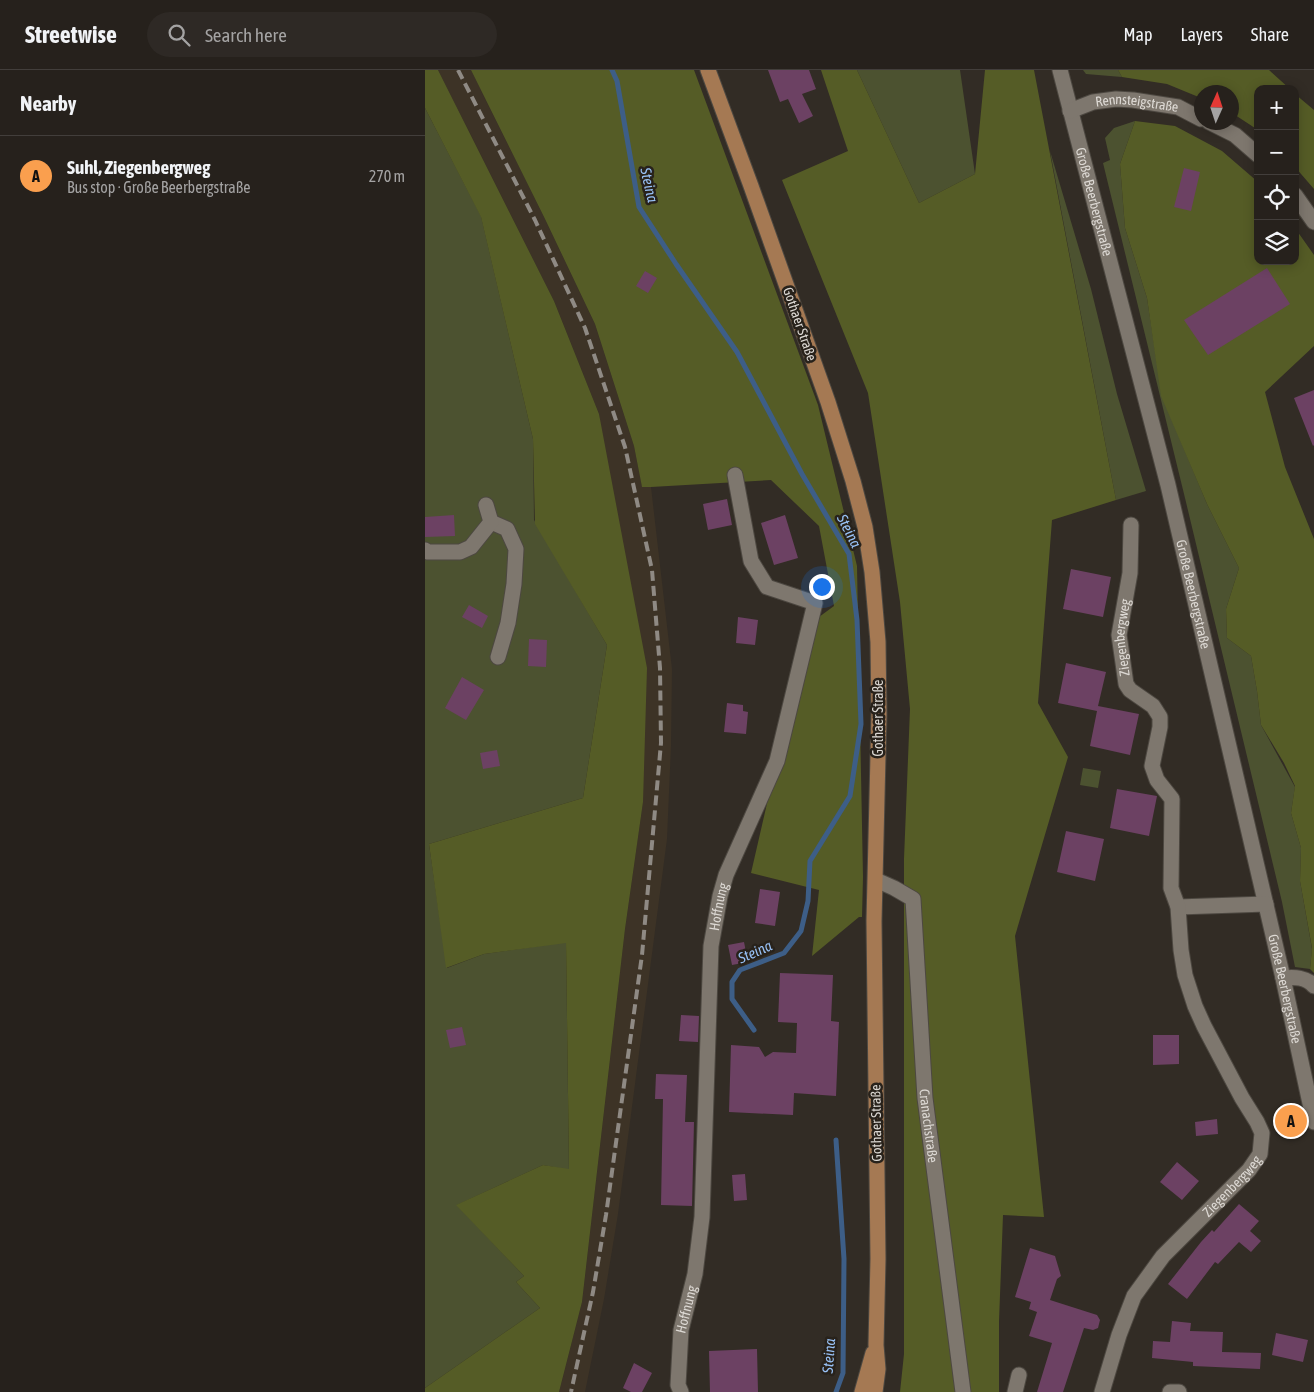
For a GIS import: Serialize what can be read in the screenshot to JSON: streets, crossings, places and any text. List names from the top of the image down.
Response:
{
  "streets": {
    "main road": ["Gothaer Straße"],
    "street": [
      "Rennsteigstraße",
      "Große Beerbergstraße",
      "Ziegenbergweg",
      "Hoffnung",
      "Cranachstraße"
    ]
  },
  "crossings": [
    ["Rennsteigstraße", "Große Beerbergstraße"],
    ["Gothaer Straße", "Cranachstraße"]
  ],
  "water": ["Steina"],
  "north": "top",
  "page": {
    "header": "Streetwise",
    "search": "Search here",
    "nav": ["Map", "Layers", "Share"],
    "heading": "Nearby",
    "map_buttons": ["+", "−"],
    "list": [
      {
        "mark": "A",
        "name": "Suhl, Ziegenbergweg",
        "note": "Bus stop · Große Beerbergstraße",
        "value": "270 m"
      }
    ],
    "pins": "A"
  }
}
